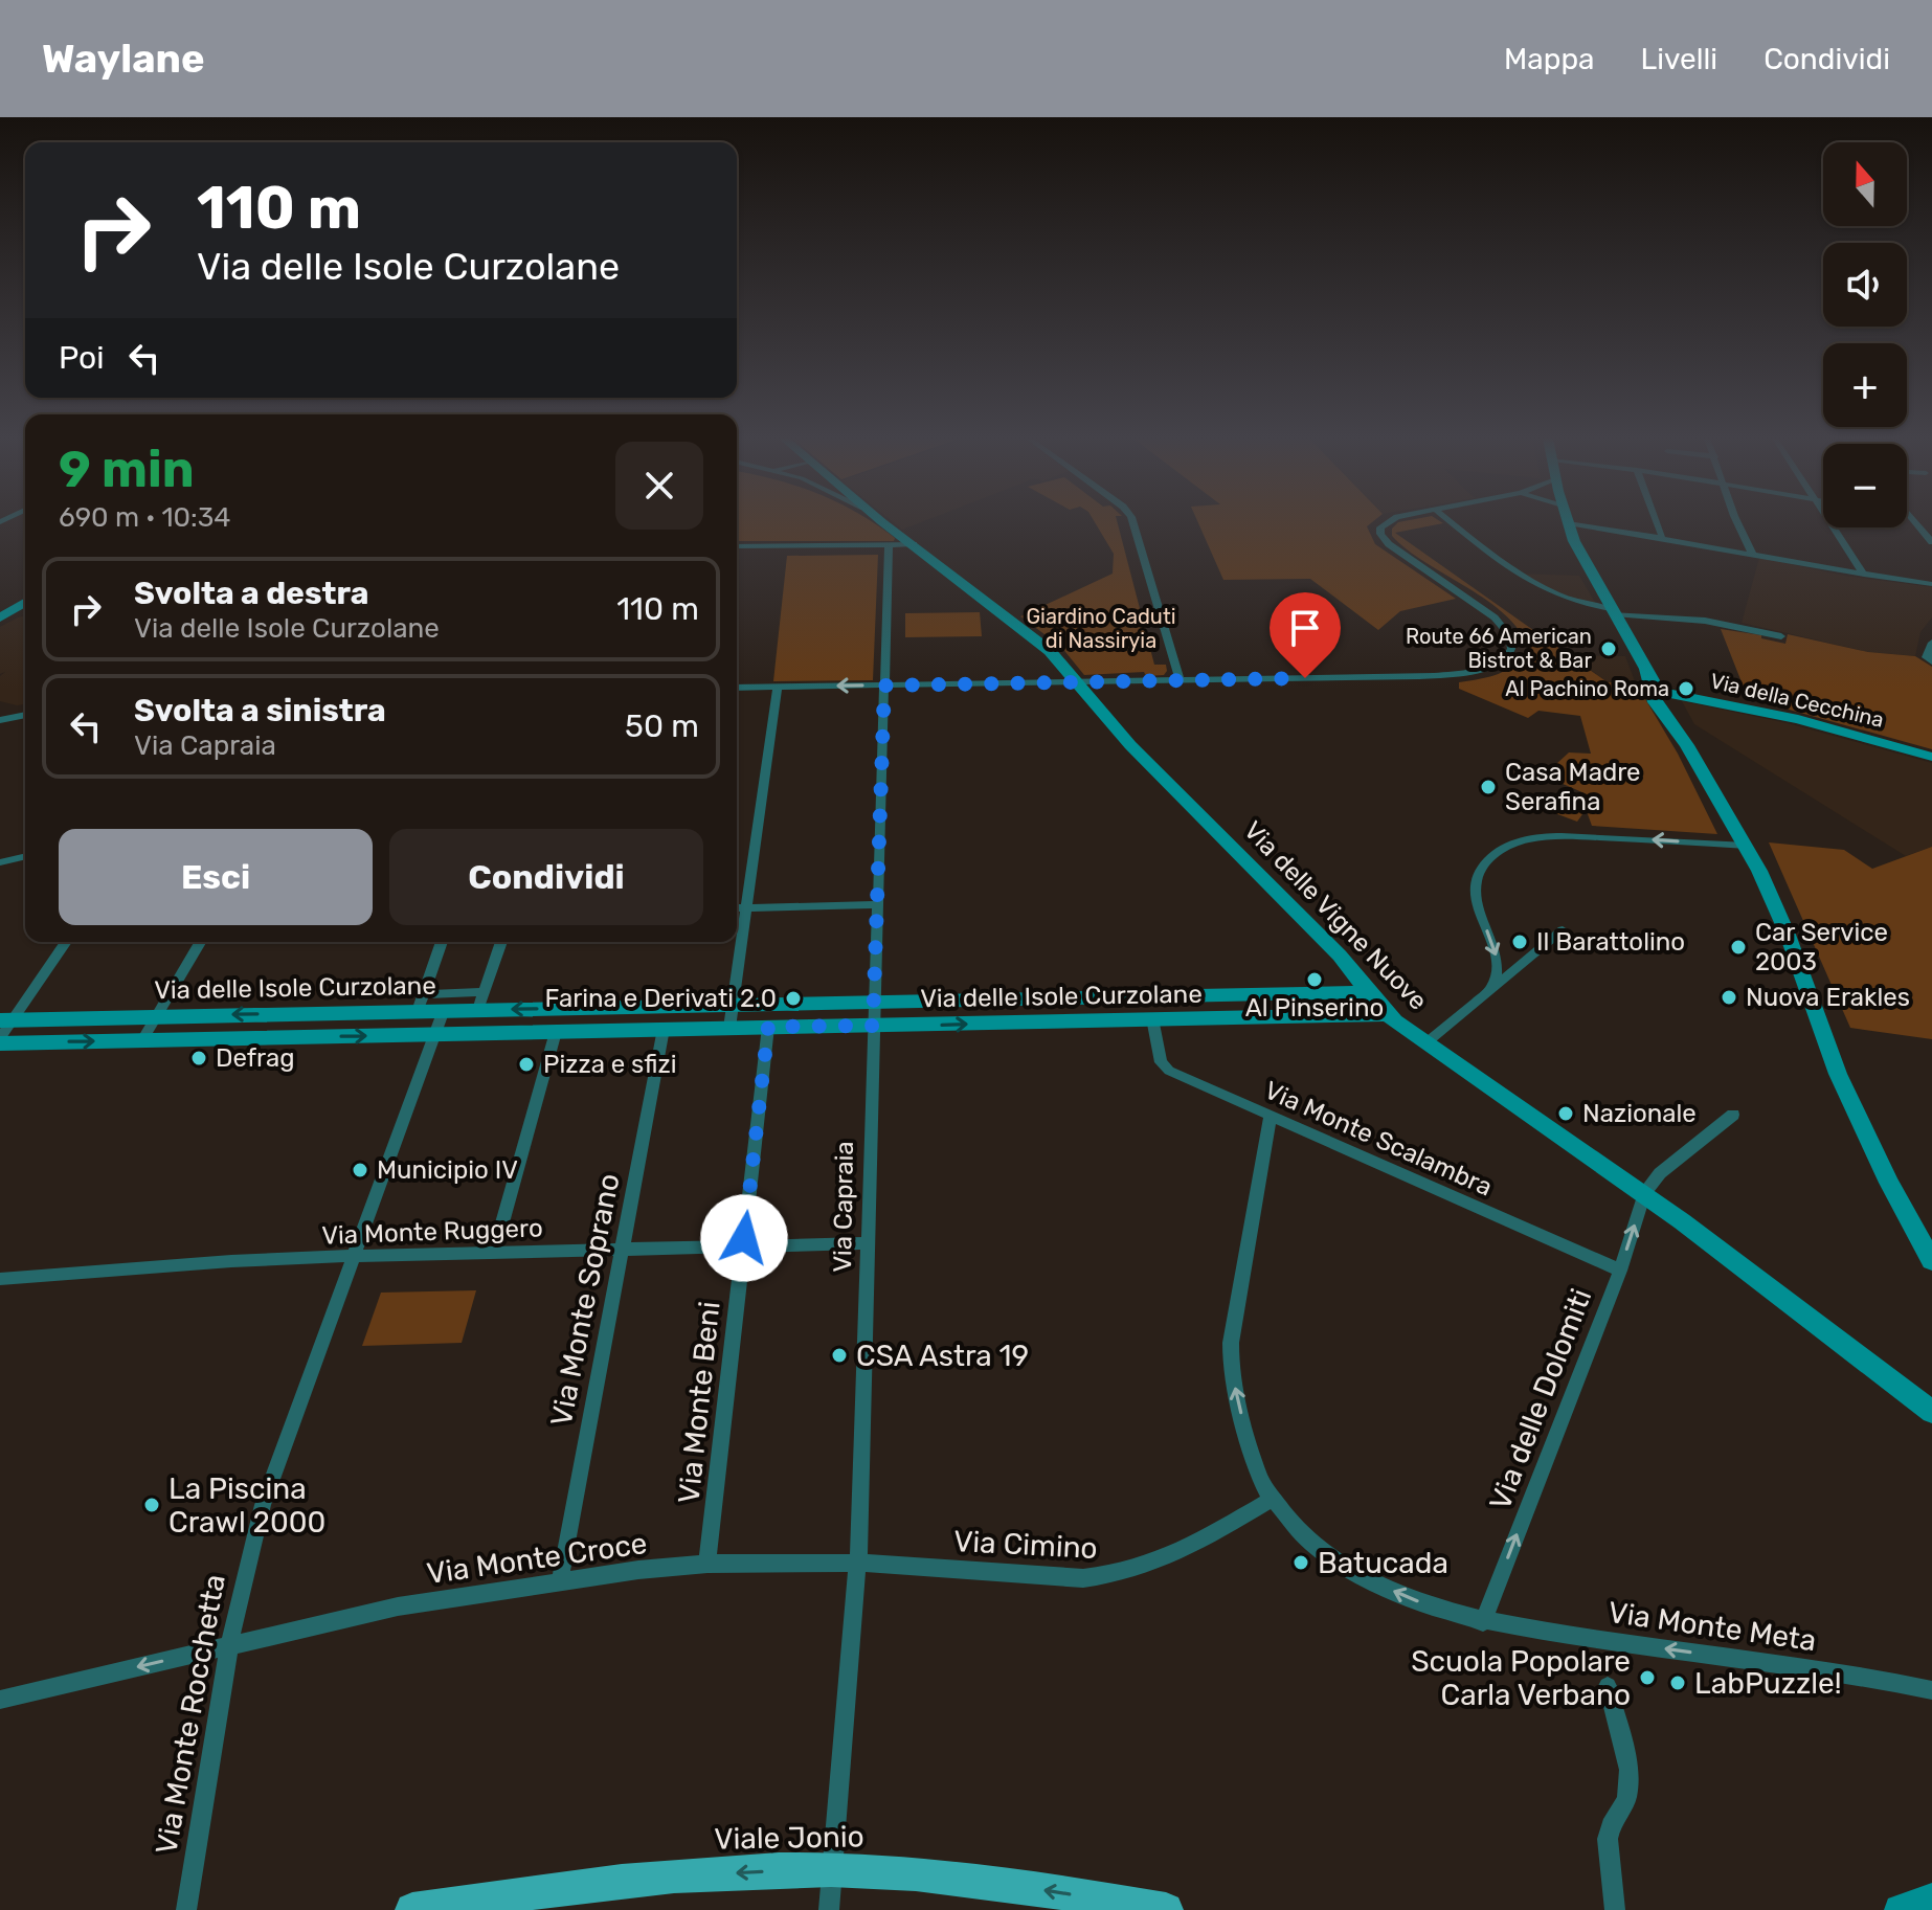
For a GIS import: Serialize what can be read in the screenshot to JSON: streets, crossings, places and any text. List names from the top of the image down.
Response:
{
  "streets": {
    "main road": ["Viale Jonio"],
    "street": [
      "Via della Cecchina",
      "Via delle Vigne Nuove",
      "Via delle Isole Curzolane",
      "Via Monte Scalambra",
      "Via Capraia",
      "Via Monte Ruggero",
      "Via Monte Soprano",
      "Via delle Dolomiti",
      "Via Monte Beni",
      "Via Cimino",
      "Via Monte Croce",
      "Via Monte Meta",
      "Via Monte Rocchetta"
    ]
  },
  "crossings": [
    ["Via delle Vigne Nuove", "Via delle Isole Curzolane"],
    ["Via delle Vigne Nuove", "Via delle Dolomiti"],
    ["Via delle Isole Curzolane", "Via Monte Scalambra"],
    ["Via delle Isole Curzolane", "Via Capraia"],
    ["Via delle Isole Curzolane", "Via Monte Soprano"],
    ["Via delle Isole Curzolane", "Via Monte Beni"],
    ["Via delle Isole Curzolane", "Via Monte Rocchetta"],
    ["Via Monte Scalambra", "Via delle Dolomiti"],
    ["Via Monte Scalambra", "Via Monte Meta"],
    ["Via Capraia", "Via Monte Ruggero"],
    ["Via Capraia", "Via Cimino"],
    ["Via Capraia", "Via Monte Croce"],
    ["Via Capraia", "Viale Jonio"],
    ["Via Monte Ruggero", "Via Monte Soprano"],
    ["Via Monte Ruggero", "Via Monte Beni"],
    ["Via Monte Ruggero", "Via Monte Rocchetta"],
    ["Via Monte Soprano", "Via Monte Croce"],
    ["Via delle Dolomiti", "Via Monte Meta"],
    ["Via Monte Beni", "Via Monte Croce"],
    ["Via Cimino", "Via Monte Croce"],
    ["Via Cimino", "Via Monte Meta"],
    ["Via Monte Croce", "Via Monte Rocchetta"]
  ],
  "one_way": ["Via delle Dolomiti", "Viale Jonio"],
  "parks": ["Giardino Caduti di Nassiryia"],
  "places": [
    "Route 66 American Bistrot & Bar",
    "Al Pachino Roma",
    "Casa Madre Serafina",
    "Il Barattolino",
    "Car Service 2003",
    "Al Pinserino",
    "Nuova Erakles",
    "Farina e Derivati 2.0",
    "Defrag",
    "Pizza e sfizi",
    "Nazionale",
    "Municipio IV",
    "CSA Astra 19",
    "La Piscina Crawl 2000",
    "Batucada",
    "Scuola Popolare Carla Verbano",
    "LabPuzzle!"
  ],
  "north": "top",
  "page": {
    "header": "Waylane",
    "nav": ["Mappa", "Livelli", "Condividi"],
    "map_buttons": ["+", "−"],
    "turn": ["110 m", "Via delle Isole Curzolane"],
    "then": "Poi",
    "heading": ["9 min", "690 m · 10:34"],
    "list": [
      {
        "name": "Svolta a destra",
        "note": "Via delle Isole Curzolane",
        "value": "110 m"
      },
      {
        "name": "Svolta a sinistra",
        "note": "Via Capraia",
        "value": "50 m"
      }
    ],
    "buttons": ["Esci", "Condividi"]
  }
}
